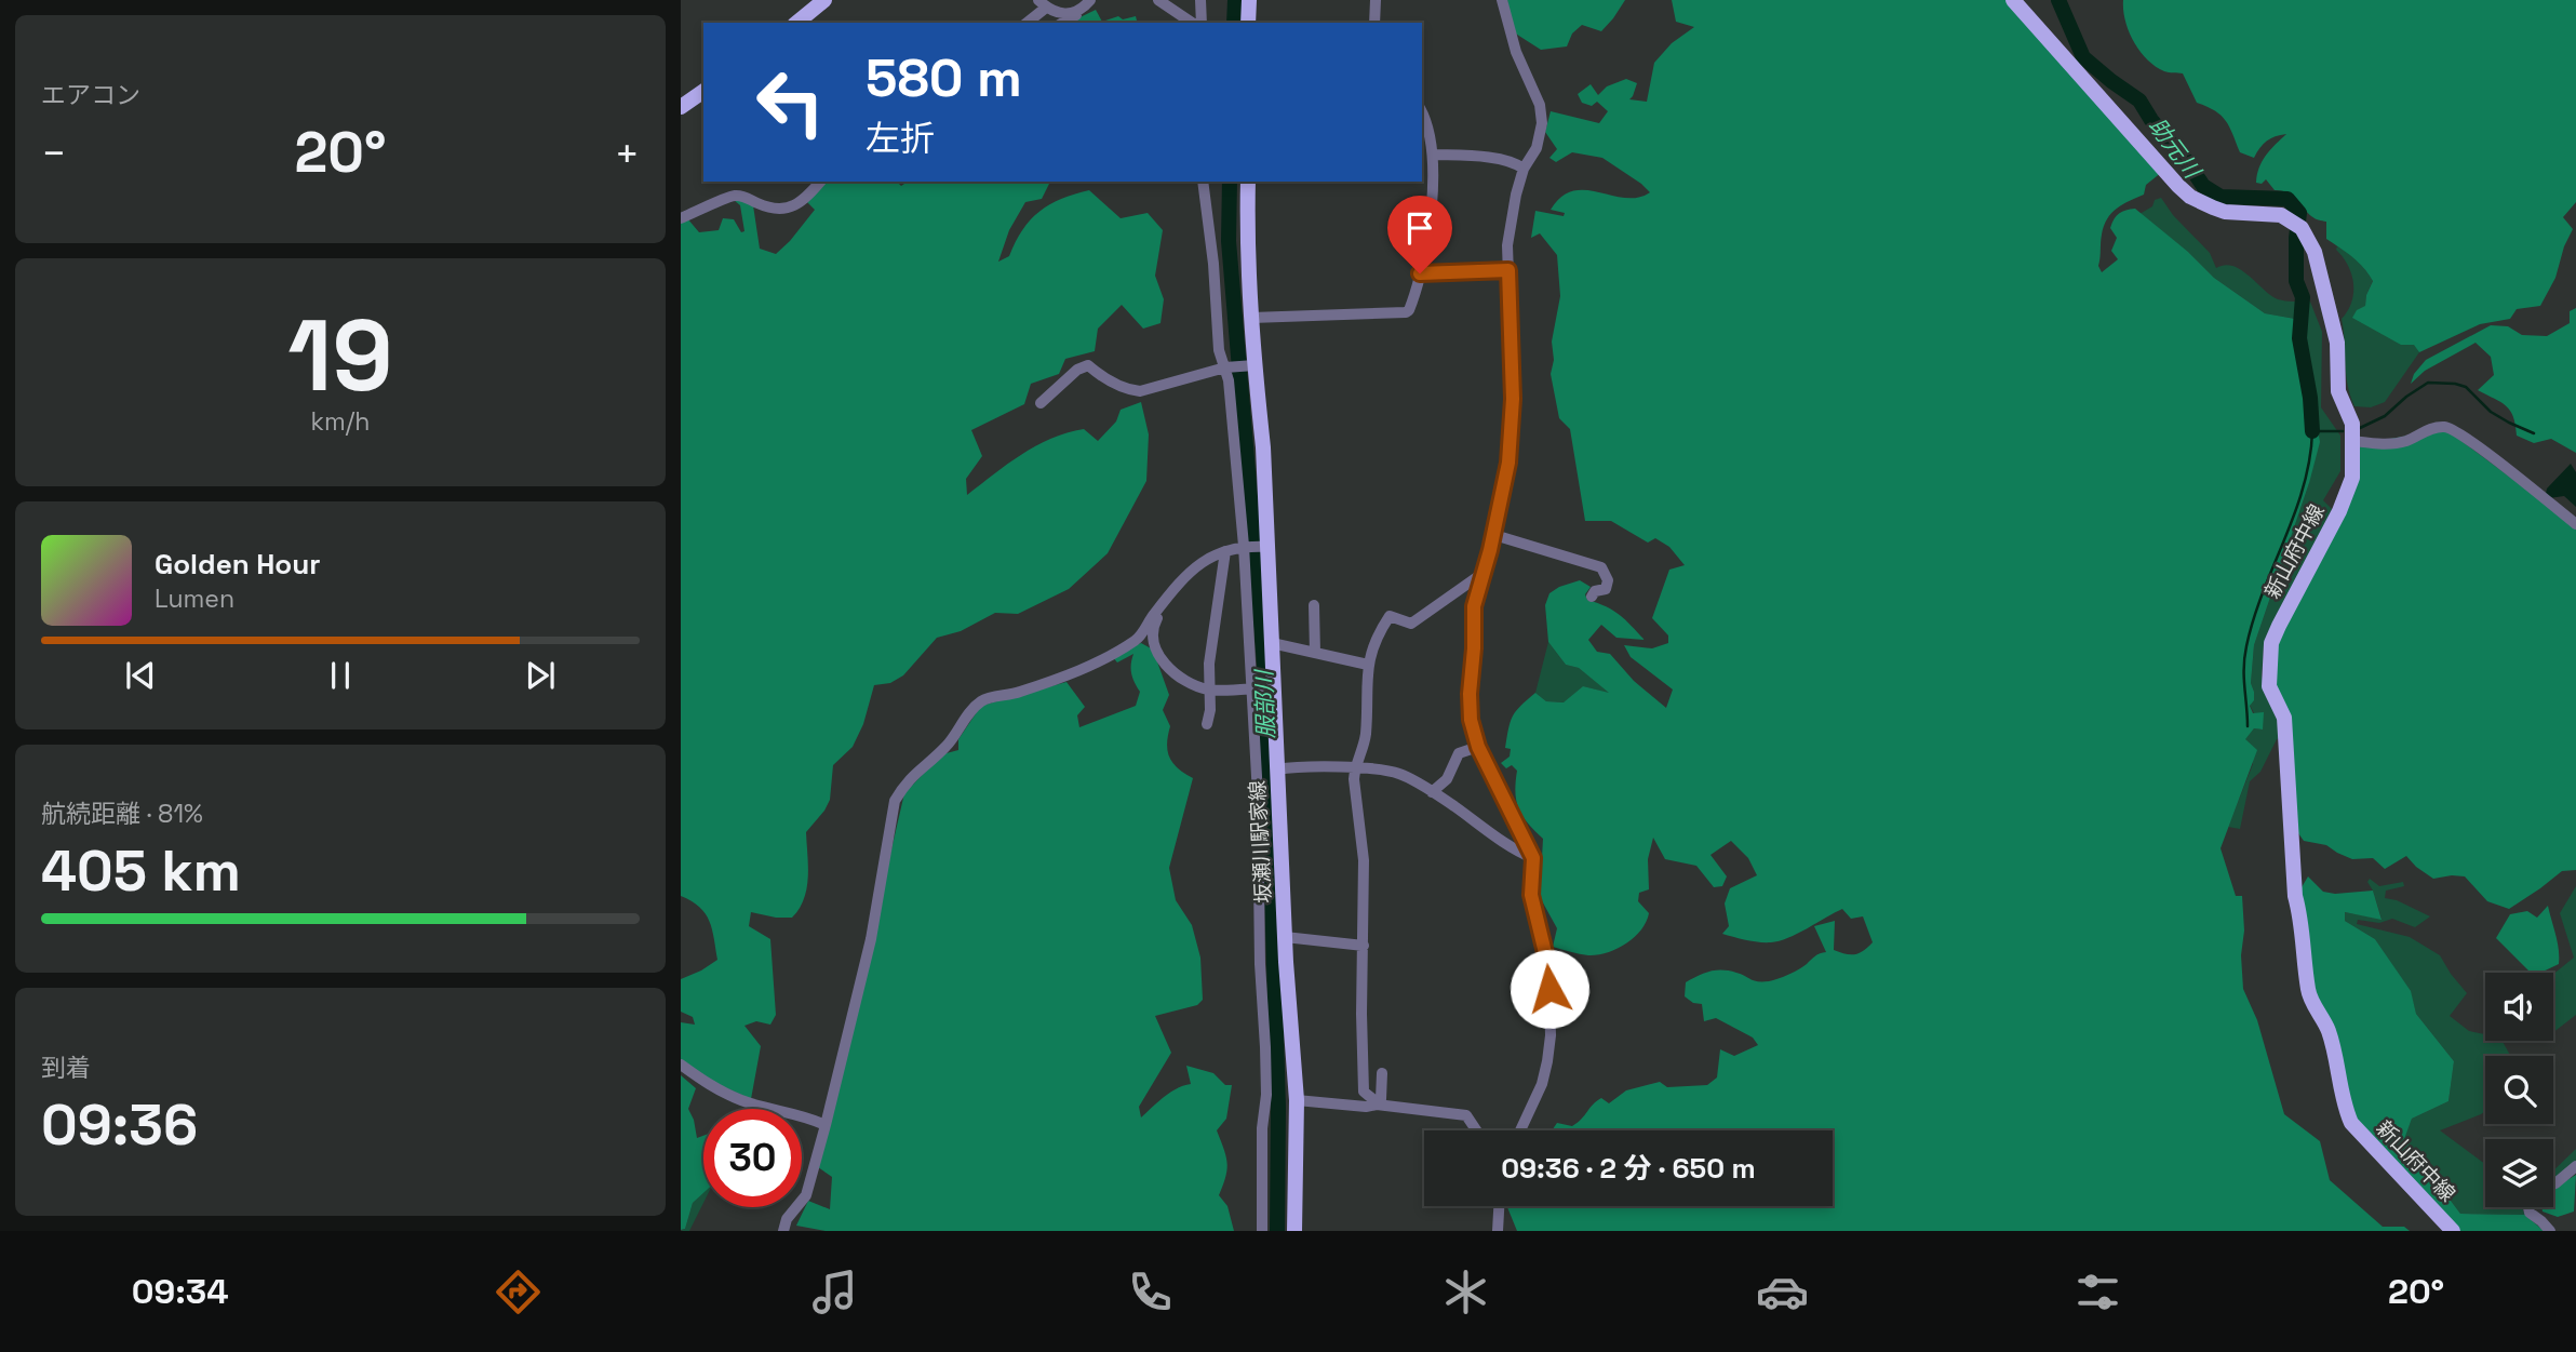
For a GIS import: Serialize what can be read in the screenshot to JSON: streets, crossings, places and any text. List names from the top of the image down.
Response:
{
  "streets": {
    "main road": ["新山府中線", "坂瀬川駅家線"]
  },
  "water": ["助元川", "服部川"],
  "page": {
    "tile": [
      "エアコン",
      ["19", "km/h"],
      ["航続距離 · 81%", "405 km"],
      ["到着", "09:36"]
    ],
    "turn": ["580 m", "左折"],
    "heat": ["−", "20°", "+"],
    "song": ["Golden Hour", "Lumen"],
    "limit": "30",
    "trip": "09:36 · 2 分 · 650 m",
    "tabs": ["09:34", "20°"]
  }
}
